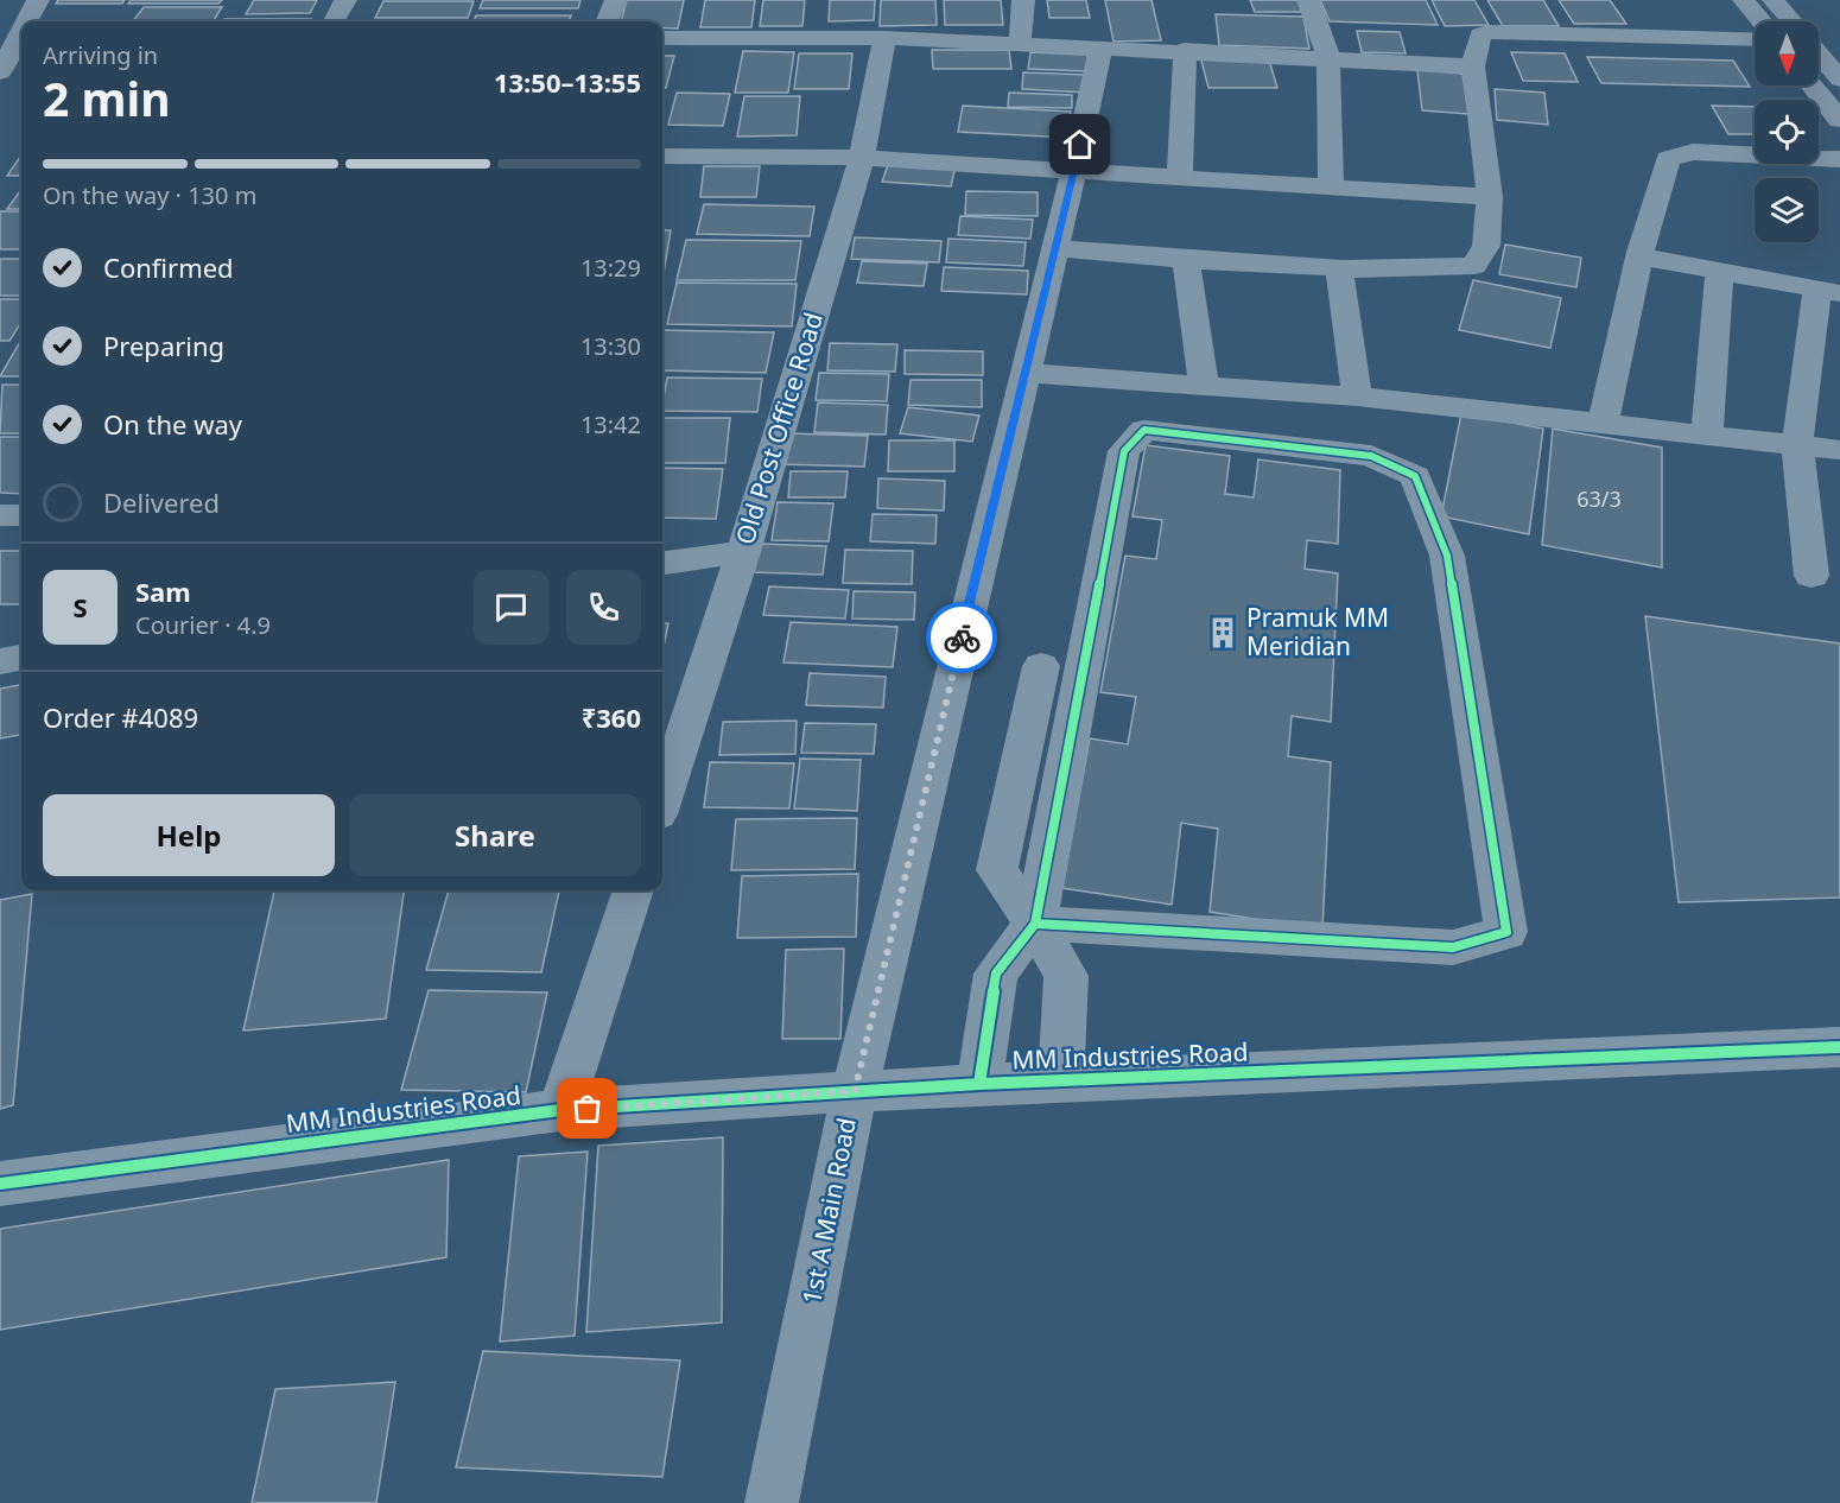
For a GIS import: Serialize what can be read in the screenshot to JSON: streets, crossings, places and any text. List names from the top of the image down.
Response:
{
  "streets": {
    "street": ["Old Post Office Road", "MM Industries Road", "1st A Main Road"]
  },
  "crossings": [
    ["MM Industries Road", "1st A Main Road"]
  ],
  "places": {
    "building": ["Pramuk MM Meridian"]
  },
  "house_numbers": ["63/3"],
  "north": "bottom",
  "page": {
    "heading": ["2 min", "Arriving in", "13:50–13:55"],
    "panel": [
      "Sam",
      "Courier · 4.9",
      "Order #4089",
      "₹360"
    ],
    "bar": "On the way · 130 m",
    "list": [
      ["Confirmed", "13:29"],
      ["Preparing", "13:30"],
      ["On the way", "13:42"],
      "Delivered"
    ],
    "round": "S",
    "buttons": ["Help", "Share"]
  }
}
